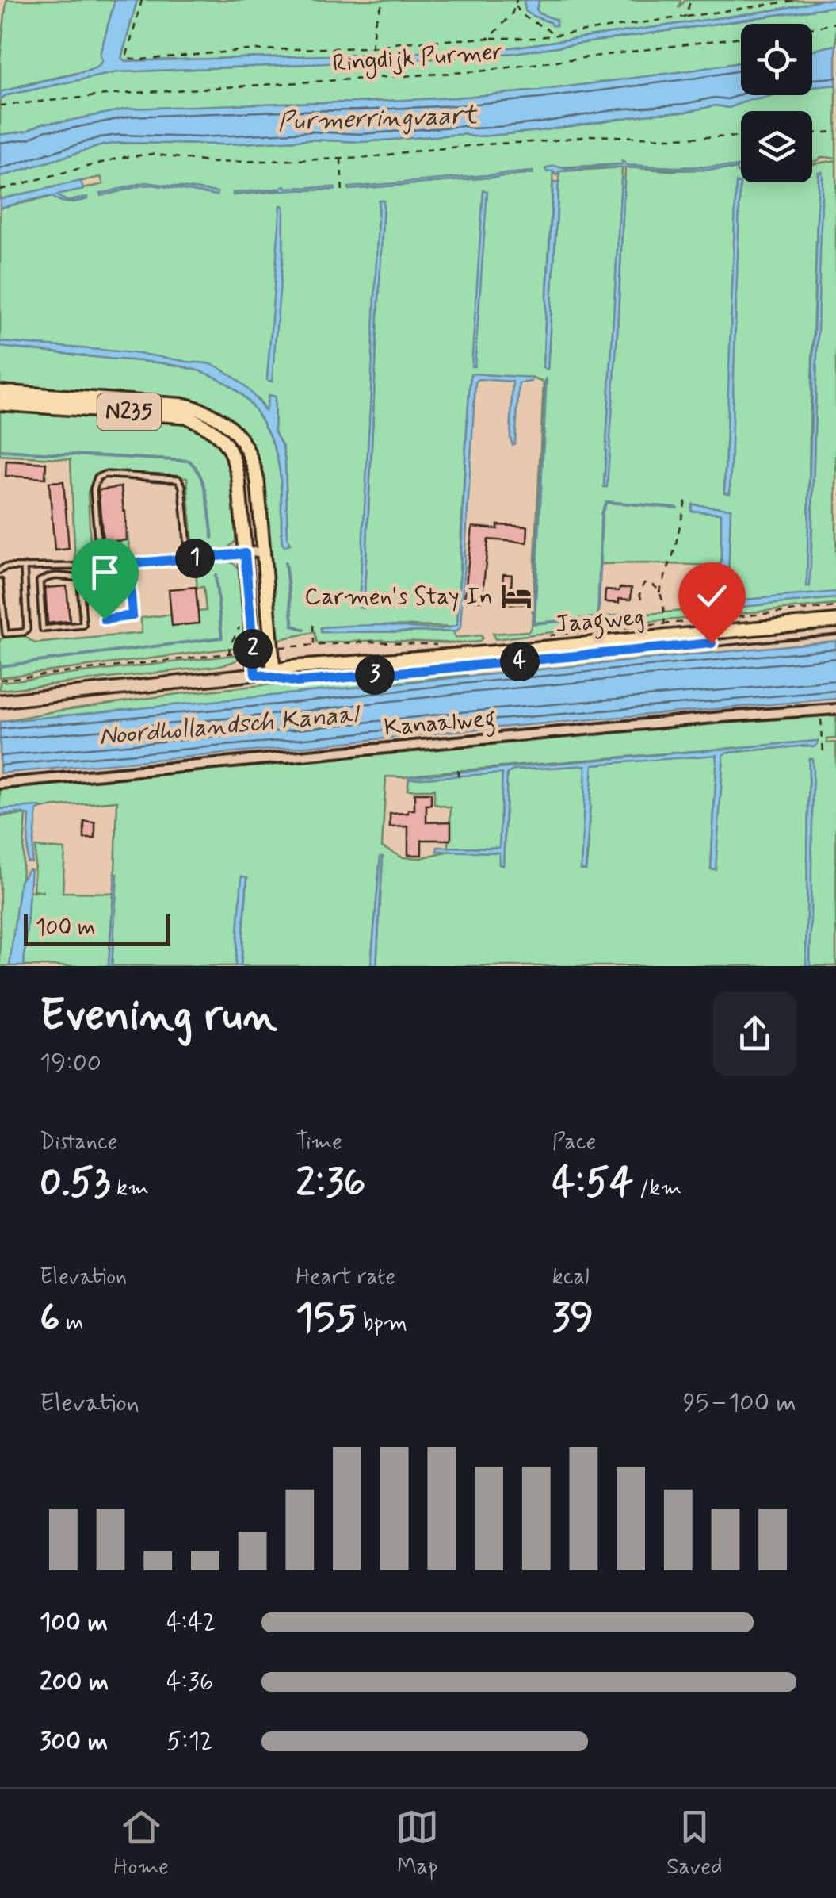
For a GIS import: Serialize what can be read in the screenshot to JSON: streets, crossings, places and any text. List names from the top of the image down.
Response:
{
  "streets": {
    "main road": ["N235", "Jaagweg"],
    "street": ["Kanaalweg"],
    "path": ["Ringdijk Purmer"]
  },
  "crossings": [
    ["N235", "Jaagweg"]
  ],
  "water": ["Purmerringvaart", "Noordhollandsch Kanaal"],
  "places": {
    "hotel": ["Carmen's Stay In"]
  },
  "scale_bar": "100 m",
  "page": {
    "pins": [
      "1",
      "2",
      "4",
      "3"
    ],
    "scale": "100 m",
    "heading": ["Evening run", "19:00"],
    "stats": [
      ["Distance", "0.53 km"],
      ["Time", "2:36"],
      ["Pace", "4:54 /km"],
      ["Elevation", "6 m"],
      ["Heart rate", "155 bpm"],
      ["kcal", "39"]
    ],
    "chart": ["Elevation", "95–100 m"],
    "list": [
      {
        "name": "100 m",
        "note": "4:42"
      },
      {
        "name": "200 m",
        "note": "4:36"
      },
      {
        "name": "300 m",
        "note": "5:12"
      }
    ],
    "tabs": ["Home", "Map", "Saved"]
  }
}
